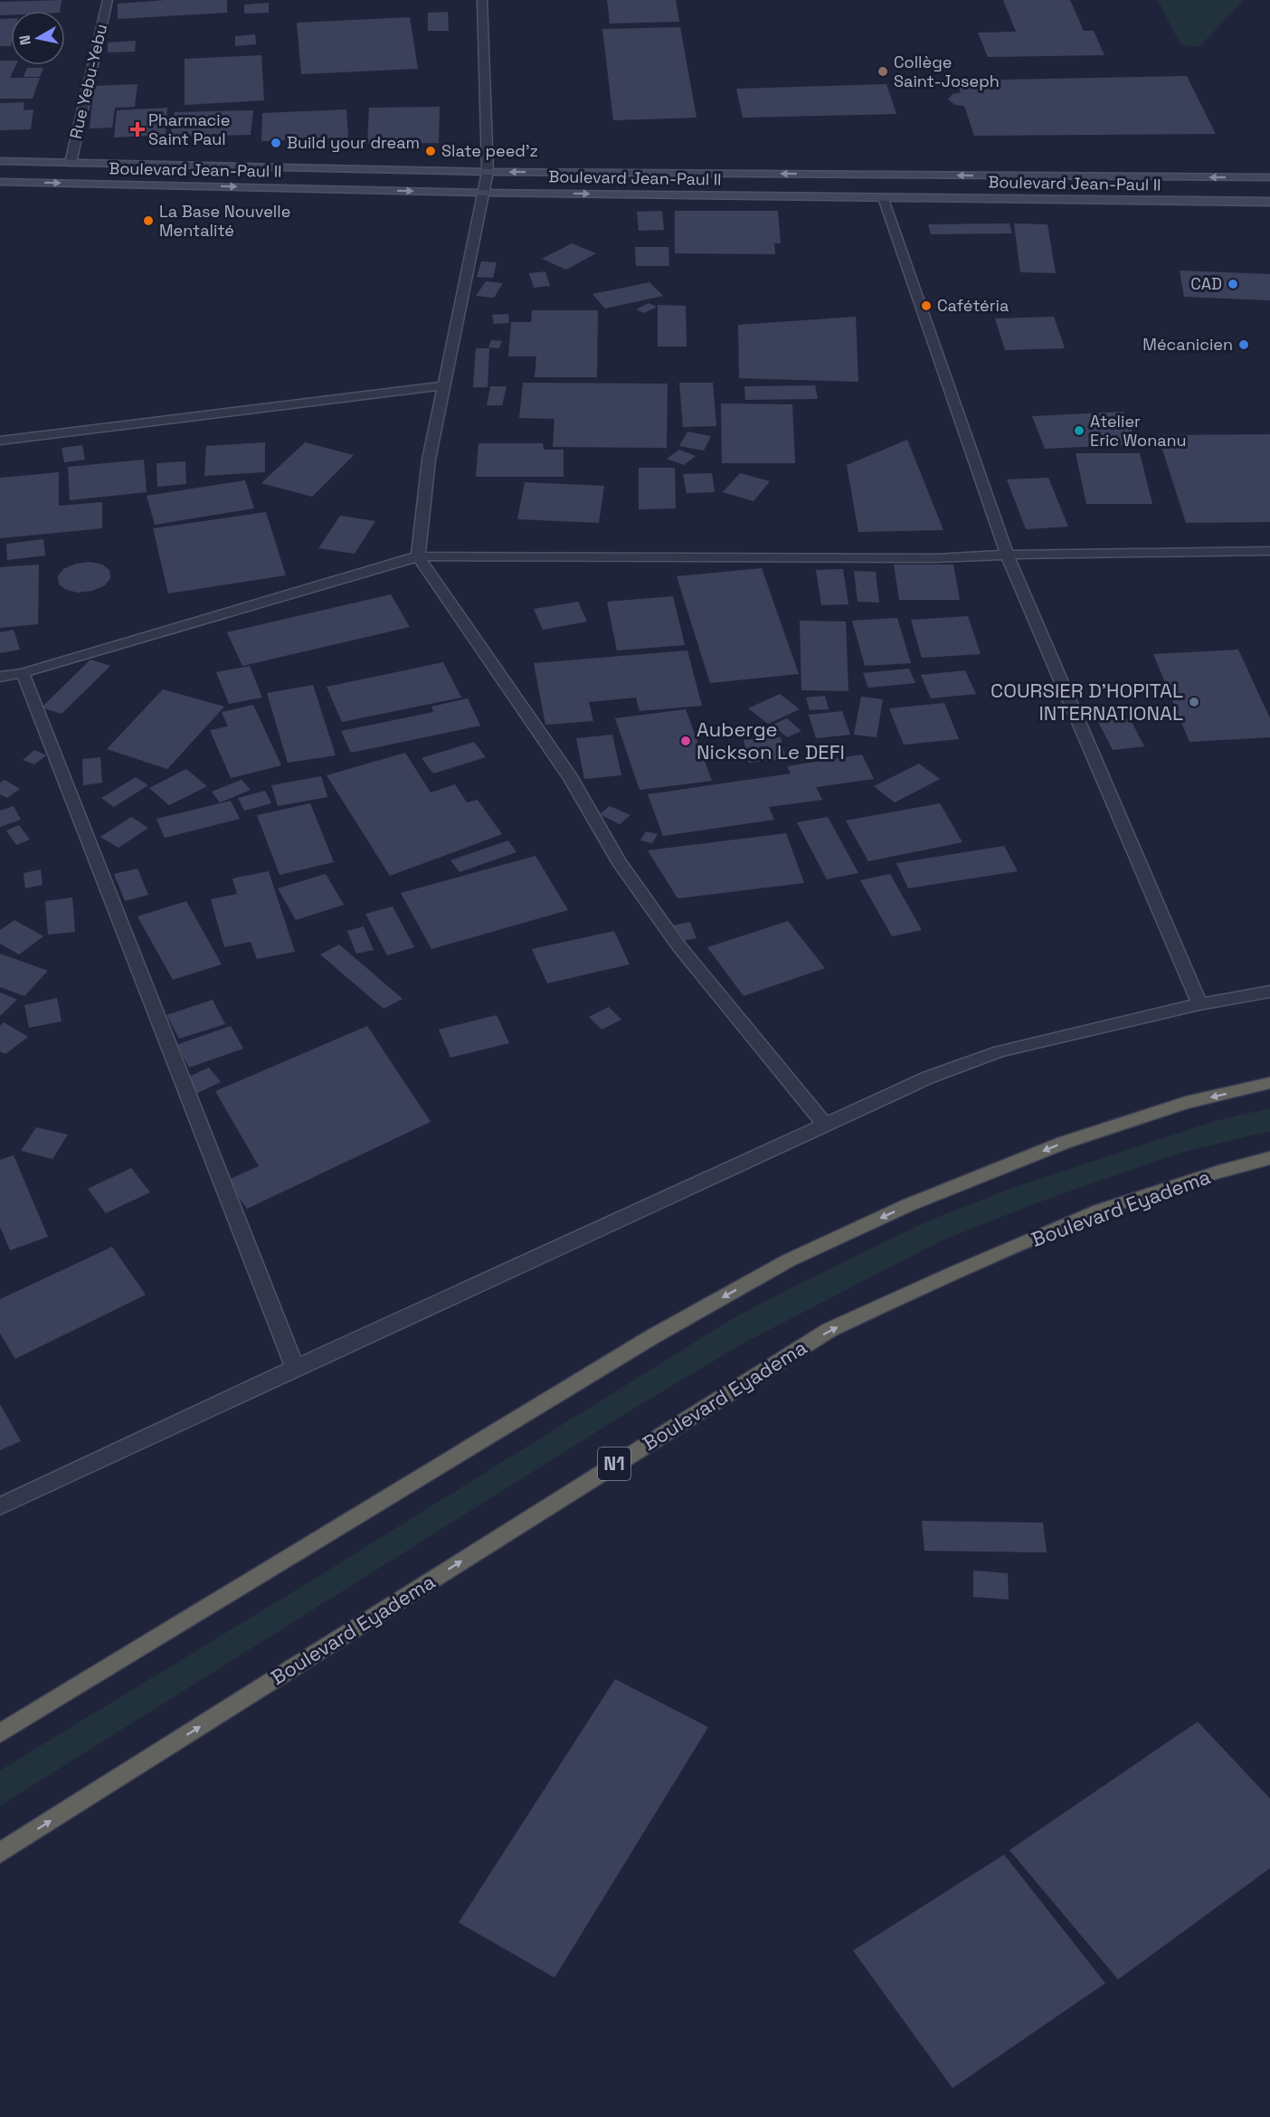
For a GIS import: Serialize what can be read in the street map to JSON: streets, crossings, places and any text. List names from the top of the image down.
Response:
{
  "streets": {
    "highway": ["Boulevard Eyadema", "N1"],
    "main road": ["Boulevard Jean-Paul II"],
    "street": ["Rue Yebu-Yebu"]
  },
  "crossings": [
    ["Rue Yebu-Yebu", "Boulevard Jean-Paul II"]
  ],
  "places": {
    "other": [
      "Collège Saint-Joseph",
      "Build your dream",
      "Slate peed'z",
      "La Base Nouvelle Mentalité",
      "CAD",
      "Cafétéria",
      "Mécanicien",
      "Atelier Eric Wonanu",
      "COURSIER D'HOPITAL INTERNATIONAL",
      "Auberge Nickson Le DEFI"
    ],
    "health": ["Pharmacie Saint Paul"]
  },
  "north": "left"
}
